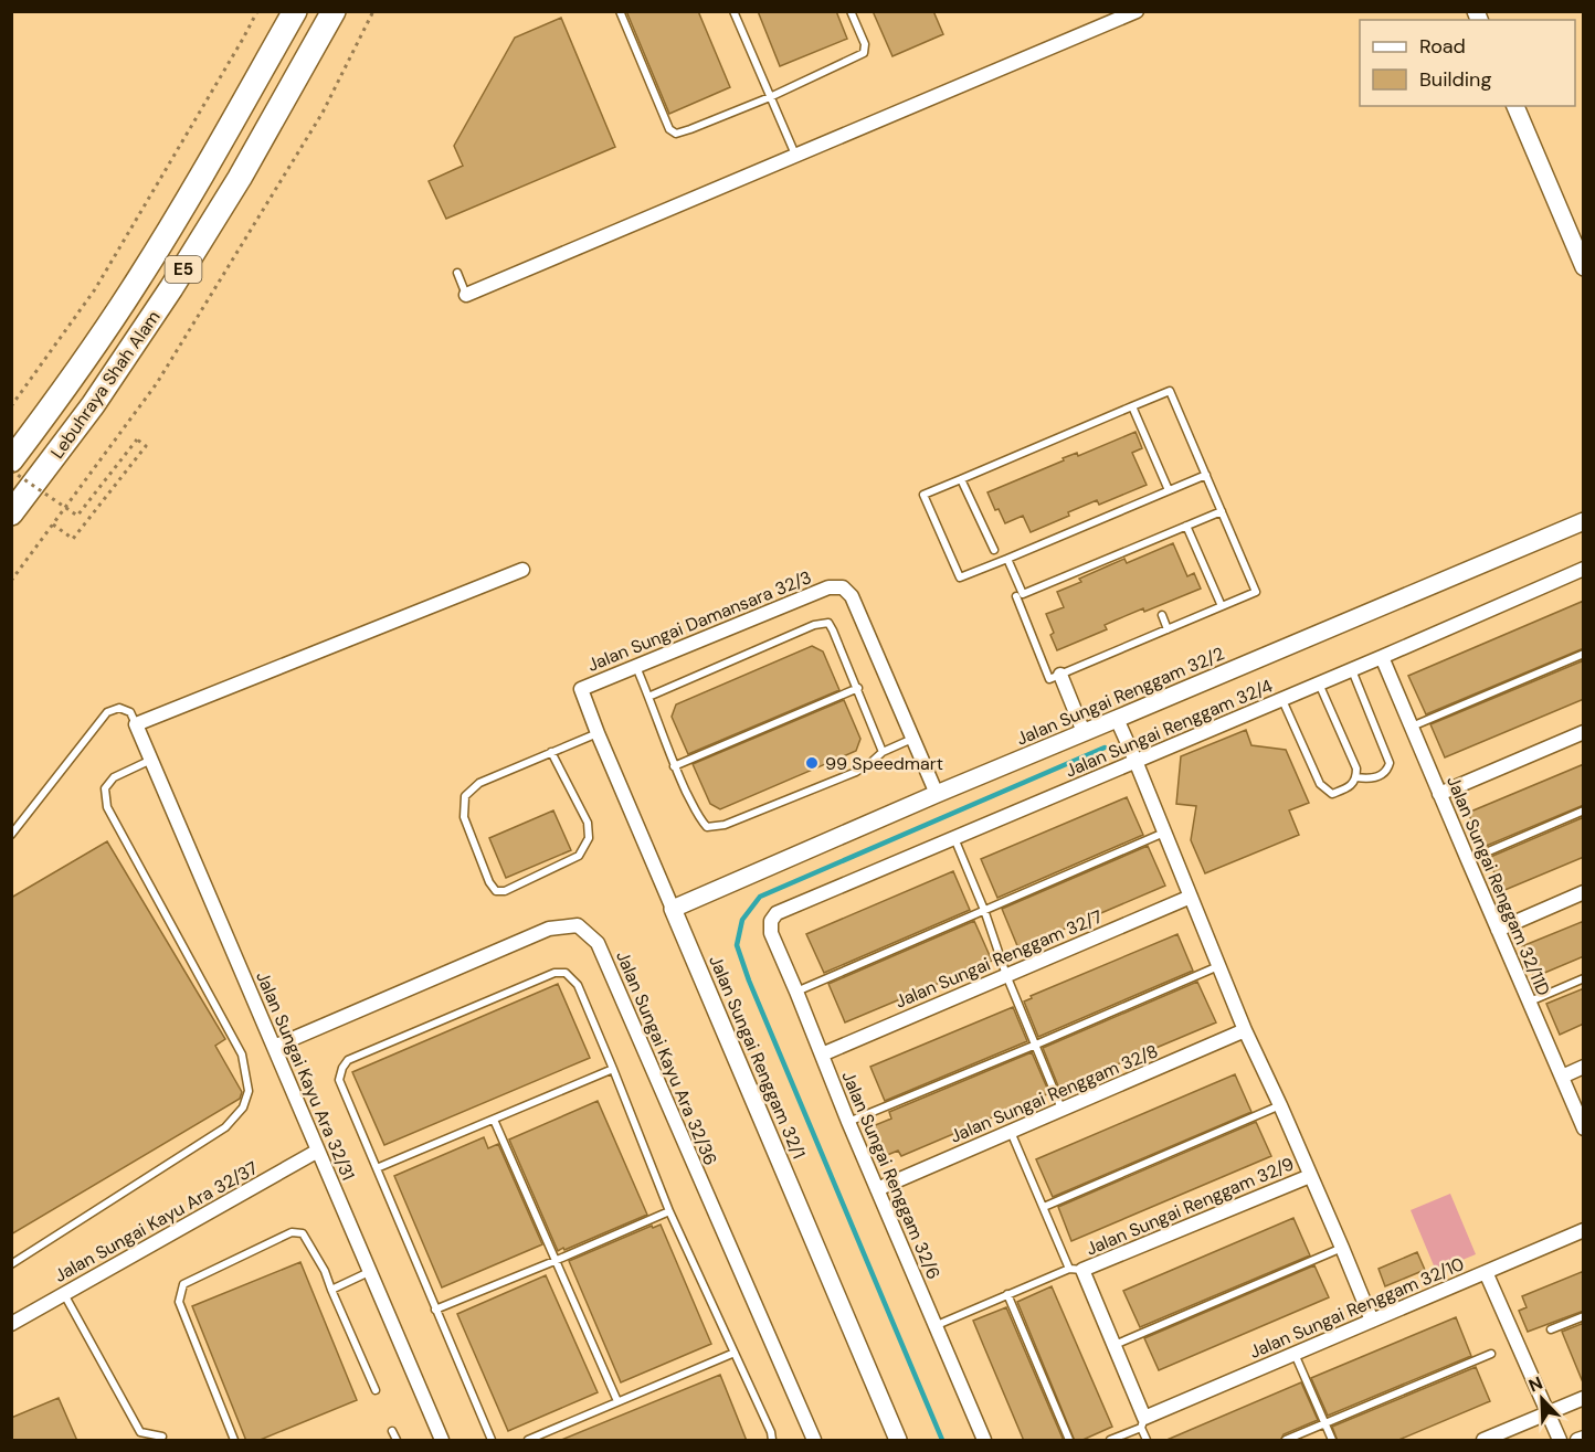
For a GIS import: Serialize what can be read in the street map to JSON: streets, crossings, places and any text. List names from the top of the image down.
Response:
{
  "streets": {
    "highway": ["E5", "Lebuhraya Shah Alam"],
    "street": [
      "Jalan Sungai Damansara 32/3",
      "Jalan Sungai Renggam 32/2",
      "Jalan Sungai Renggam 32/4",
      "Jalan Sungai Renggam 32/11D",
      "Jalan Sungai Renggam 32/7",
      "Jalan Sungai Renggam 32/1",
      "Jalan Sungai Kayu Ara 32/36",
      "Jalan Sungai Kayu Ara 32/31",
      "Jalan Sungai Renggam 32/8",
      "Jalan Sungai Renggam 32/6",
      "Jalan Sungai Renggam 32/9",
      "Jalan Sungai Kayu Ara 32/37",
      "Jalan Sungai Renggam 32/10"
    ]
  },
  "crossings": [
    ["Jalan Sungai Damansara 32/3", "Jalan Sungai Renggam 32/2"],
    ["Jalan Sungai Damansara 32/3", "Jalan Sungai Renggam 32/1"],
    ["Jalan Sungai Renggam 32/2", "Jalan Sungai Renggam 32/1"],
    ["Jalan Sungai Renggam 32/4", "Jalan Sungai Renggam 32/11D"],
    ["Jalan Sungai Renggam 32/4", "Jalan Sungai Renggam 32/6"],
    ["Jalan Sungai Renggam 32/7", "Jalan Sungai Renggam 32/6"],
    ["Jalan Sungai Kayu Ara 32/36", "Jalan Sungai Kayu Ara 32/31"],
    ["Jalan Sungai Kayu Ara 32/31", "Jalan Sungai Kayu Ara 32/37"],
    ["Jalan Sungai Renggam 32/8", "Jalan Sungai Renggam 32/6"]
  ],
  "places": ["99 Speedmart"],
  "legend": ["Road", "Building"],
  "north": "top left"
}
